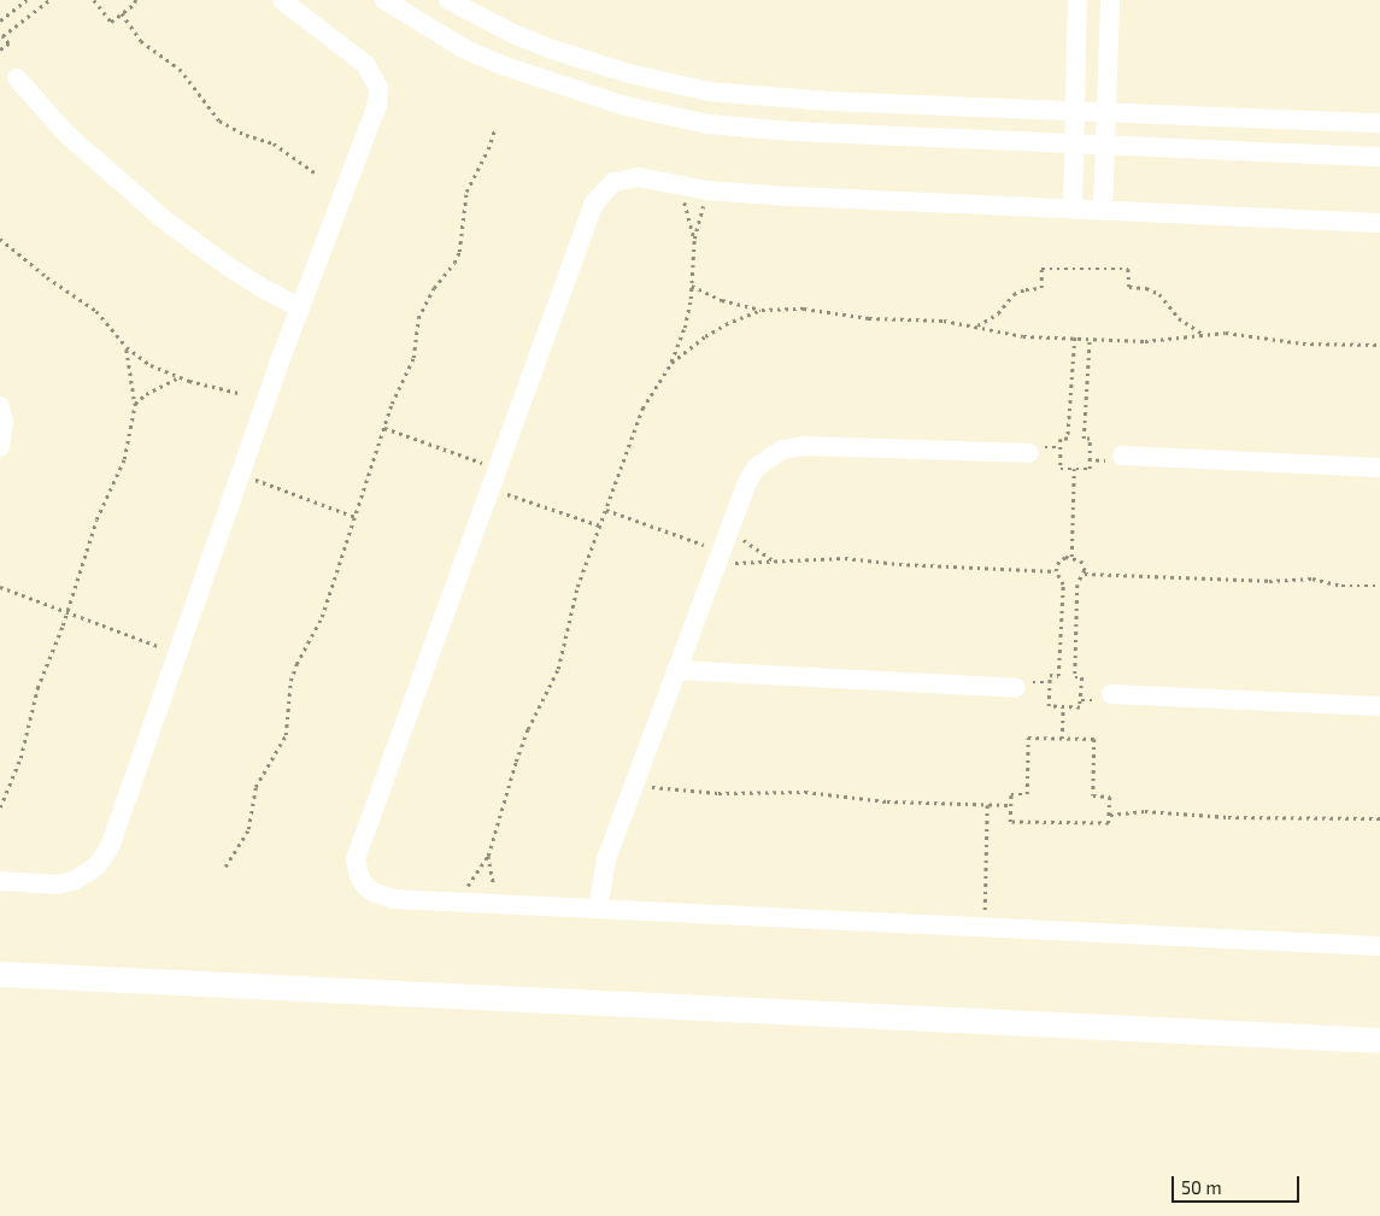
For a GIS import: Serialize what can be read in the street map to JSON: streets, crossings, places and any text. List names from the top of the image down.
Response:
{
  "scale_bar": "50 m"
}
